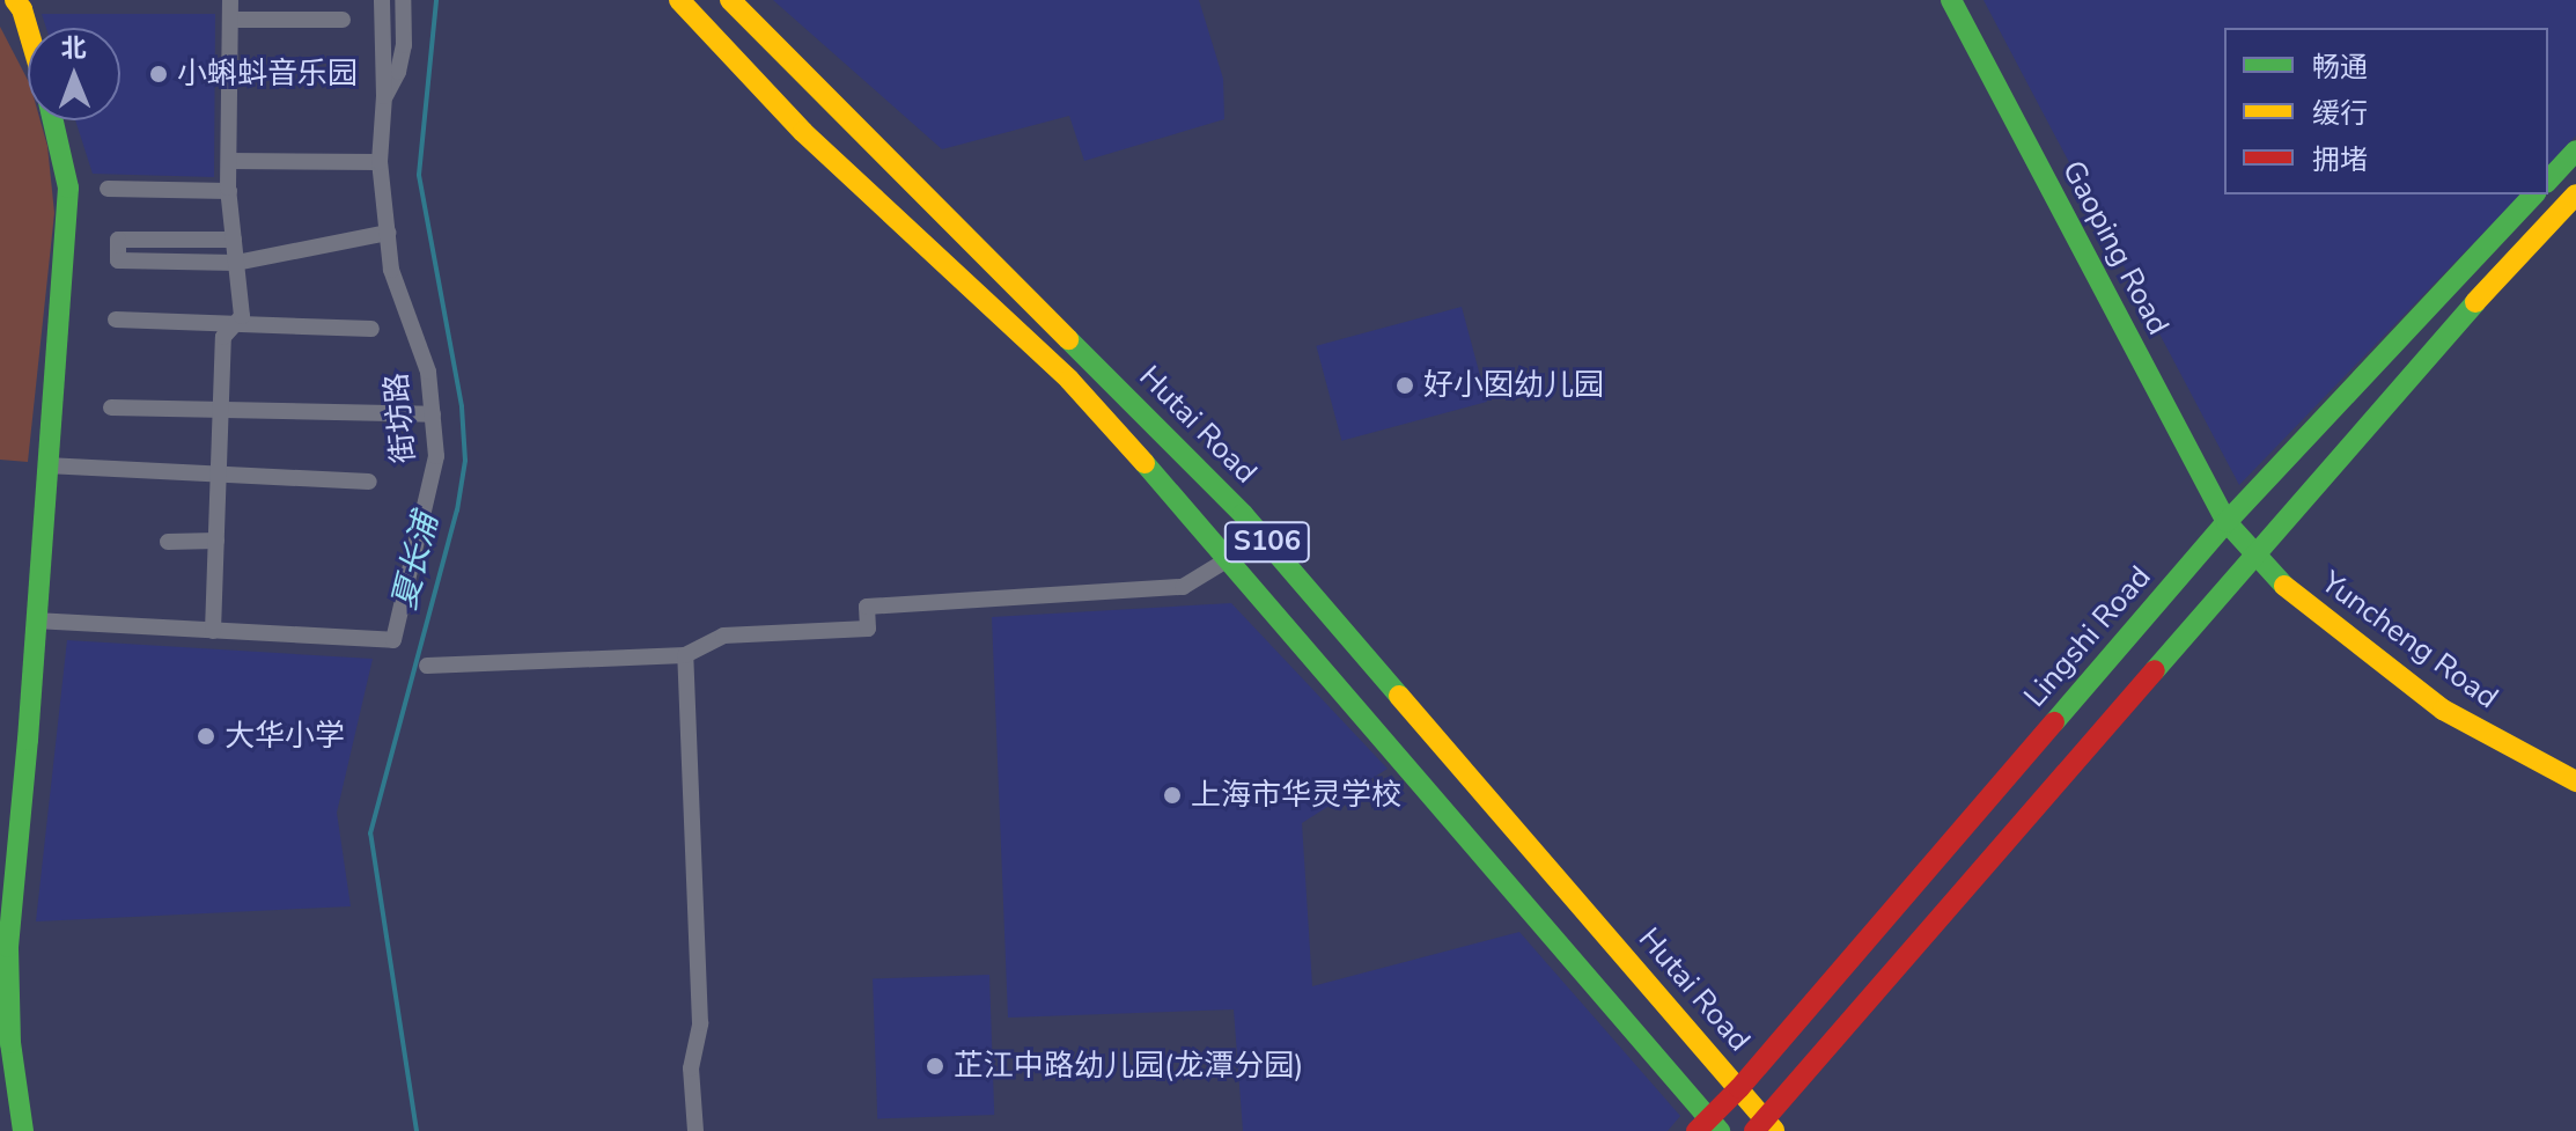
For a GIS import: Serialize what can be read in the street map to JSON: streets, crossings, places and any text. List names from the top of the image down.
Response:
{
  "streets": {
    "main road": [
      "Gaoping Road",
      "Hutai Road",
      "S106",
      "Lingshi Road",
      "Yuncheng Road"
    ],
    "street": ["街坊路"]
  },
  "crossings": [
    ["Gaoping Road", "Lingshi Road"],
    ["Gaoping Road", "Yuncheng Road"],
    ["Hutai Road", "Lingshi Road"],
    ["Lingshi Road", "Yuncheng Road"]
  ],
  "water": ["夏长浦"],
  "places": [
    "小蝌蚪音乐园",
    "好小囡幼儿园",
    "大华小学",
    "上海市华灵学校",
    "芷江中路幼儿园(龙潭分园)"
  ],
  "legend": ["畅通", "缓行", "拥堵"],
  "north": "top"
}
